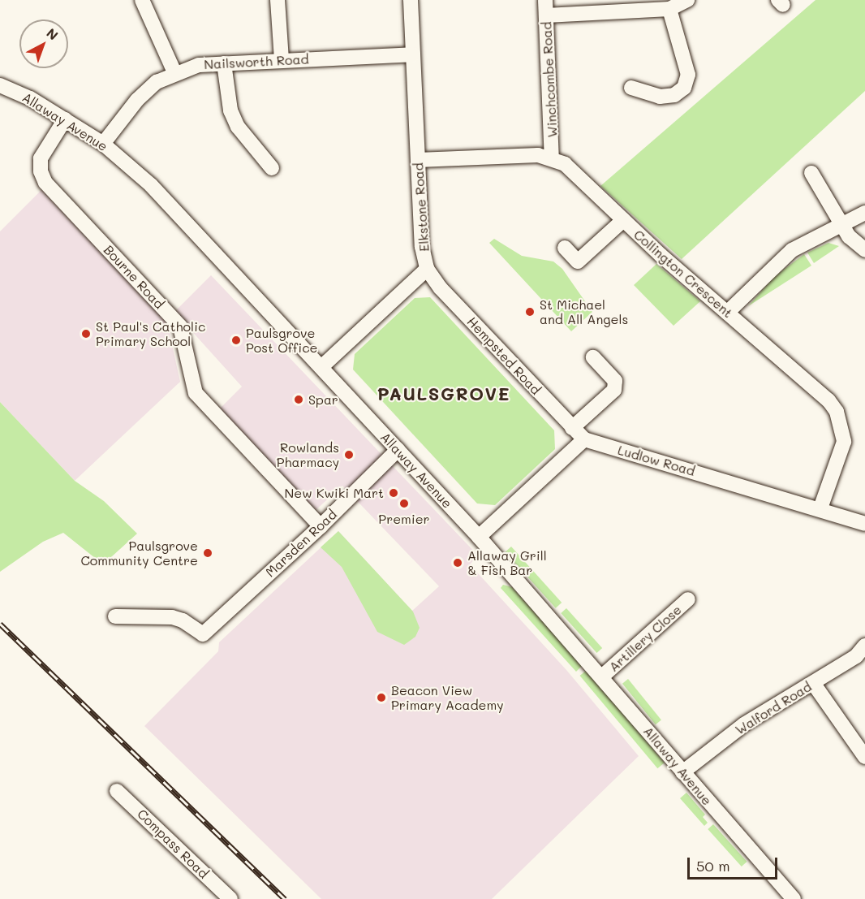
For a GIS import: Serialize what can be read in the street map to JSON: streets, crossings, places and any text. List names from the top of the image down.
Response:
{
  "streets": {
    "street": [
      "Nailsworth Road",
      "Winchcombe Road",
      "Allaway Avenue",
      "Elkstone Road",
      "Collington Crescent",
      "Bourne Road",
      "Hempsted Road",
      "Ludlow Road",
      "Marsden Road",
      "Artillery Close",
      "Walford Road",
      "Compass Road"
    ]
  },
  "crossings": [
    ["Nailsworth Road", "Allaway Avenue"],
    ["Nailsworth Road", "Elkstone Road"],
    ["Winchcombe Road", "Collington Crescent"],
    ["Allaway Avenue", "Elkstone Road"],
    ["Allaway Avenue", "Bourne Road"],
    ["Allaway Avenue", "Marsden Road"],
    ["Allaway Avenue", "Artillery Close"],
    ["Allaway Avenue", "Walford Road"],
    ["Elkstone Road", "Collington Crescent"],
    ["Elkstone Road", "Hempsted Road"],
    ["Collington Crescent", "Ludlow Road"],
    ["Bourne Road", "Marsden Road"],
    ["Hempsted Road", "Ludlow Road"]
  ],
  "districts": ["PAULSGROVE"],
  "places": [
    "St Michael and All Angels",
    "St Paul's Catholic Primary School",
    "Paulsgrove Post Office",
    "Spar",
    "Rowlands Pharmacy",
    "New Kwiki Mart",
    "Premier",
    "Paulsgrove Community Centre",
    "Allaway Grill & Fish Bar",
    "Beacon View Primary Academy"
  ],
  "scale_bar": "50 m",
  "north": "top right"
}
